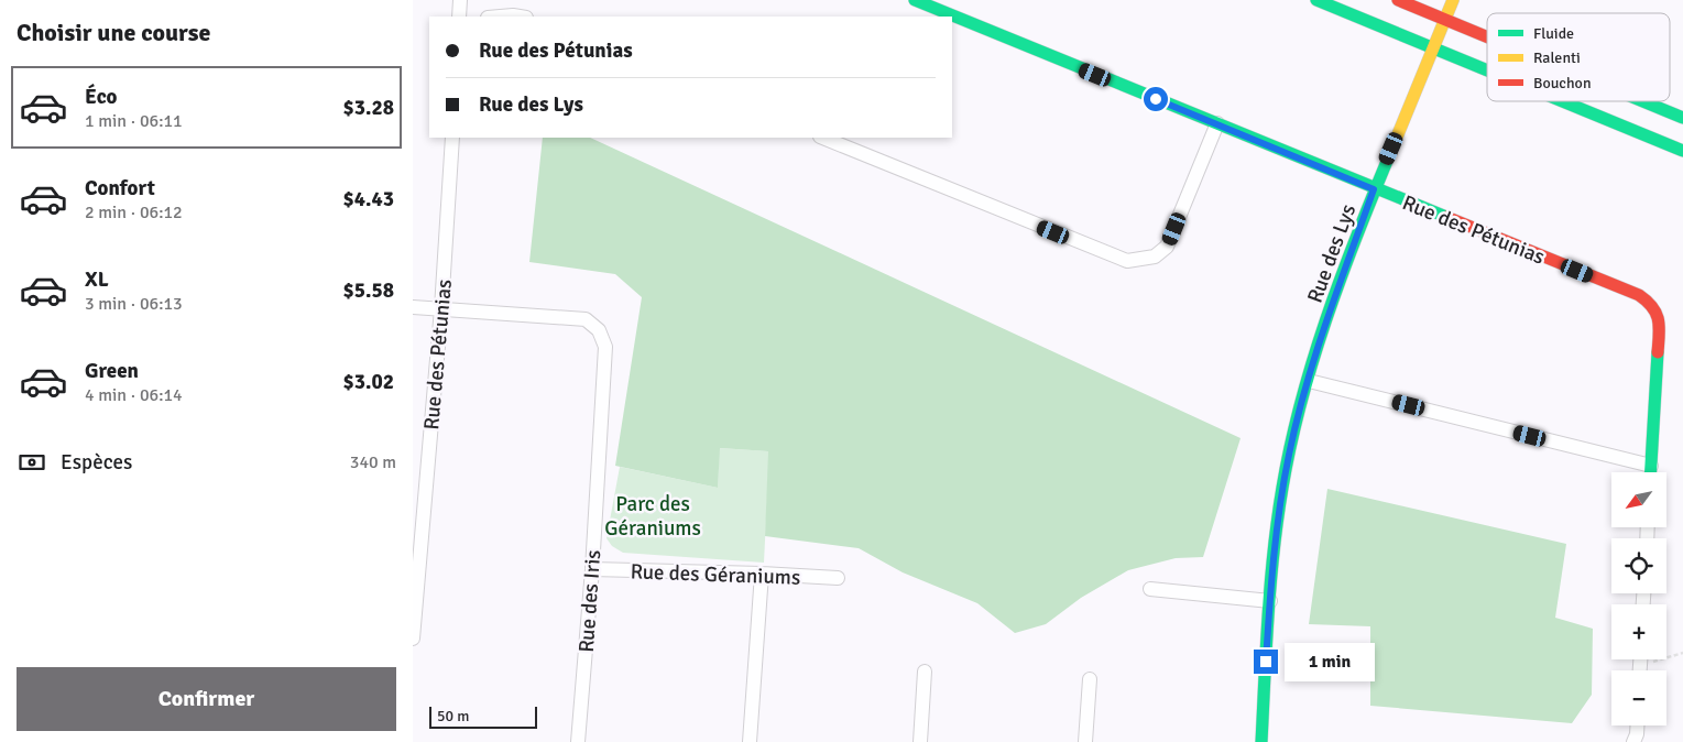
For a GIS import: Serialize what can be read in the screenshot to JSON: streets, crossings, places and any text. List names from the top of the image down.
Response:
{
  "streets": {
    "street": [
      "Rue des Pétunias",
      "Rue des Lys",
      "Rue des Géraniums",
      "Rue des Iris"
    ]
  },
  "crossings": [
    ["Rue des Pétunias", "Rue des Lys"],
    ["Rue des Pétunias", "Rue des Iris"],
    ["Rue des Géraniums", "Rue des Iris"]
  ],
  "parks": ["Parc des Géraniums"],
  "legend": ["Fluide", "Ralenti", "Bouchon"],
  "scale_bar": "50 m",
  "north": "bottom left",
  "page": {
    "heading": "Choisir une course",
    "banner": ["Rue des Pétunias", "Rue des Lys"],
    "list": [
      {
        "name": "Éco",
        "note": "1 min · 06:11",
        "value": "$3.28"
      },
      {
        "name": "Confort",
        "note": "2 min · 06:12",
        "value": "$4.43"
      },
      {
        "name": "XL",
        "note": "3 min · 06:13",
        "value": "$5.58"
      },
      {
        "name": "Green",
        "note": "4 min · 06:14",
        "value": "$3.02"
      }
    ],
    "pay": ["Espèces", "340 m"],
    "map_buttons": ["+", "−"],
    "bubble": "1 min",
    "buttons": "Confirmer",
    "scale": "50 m"
  }
}
